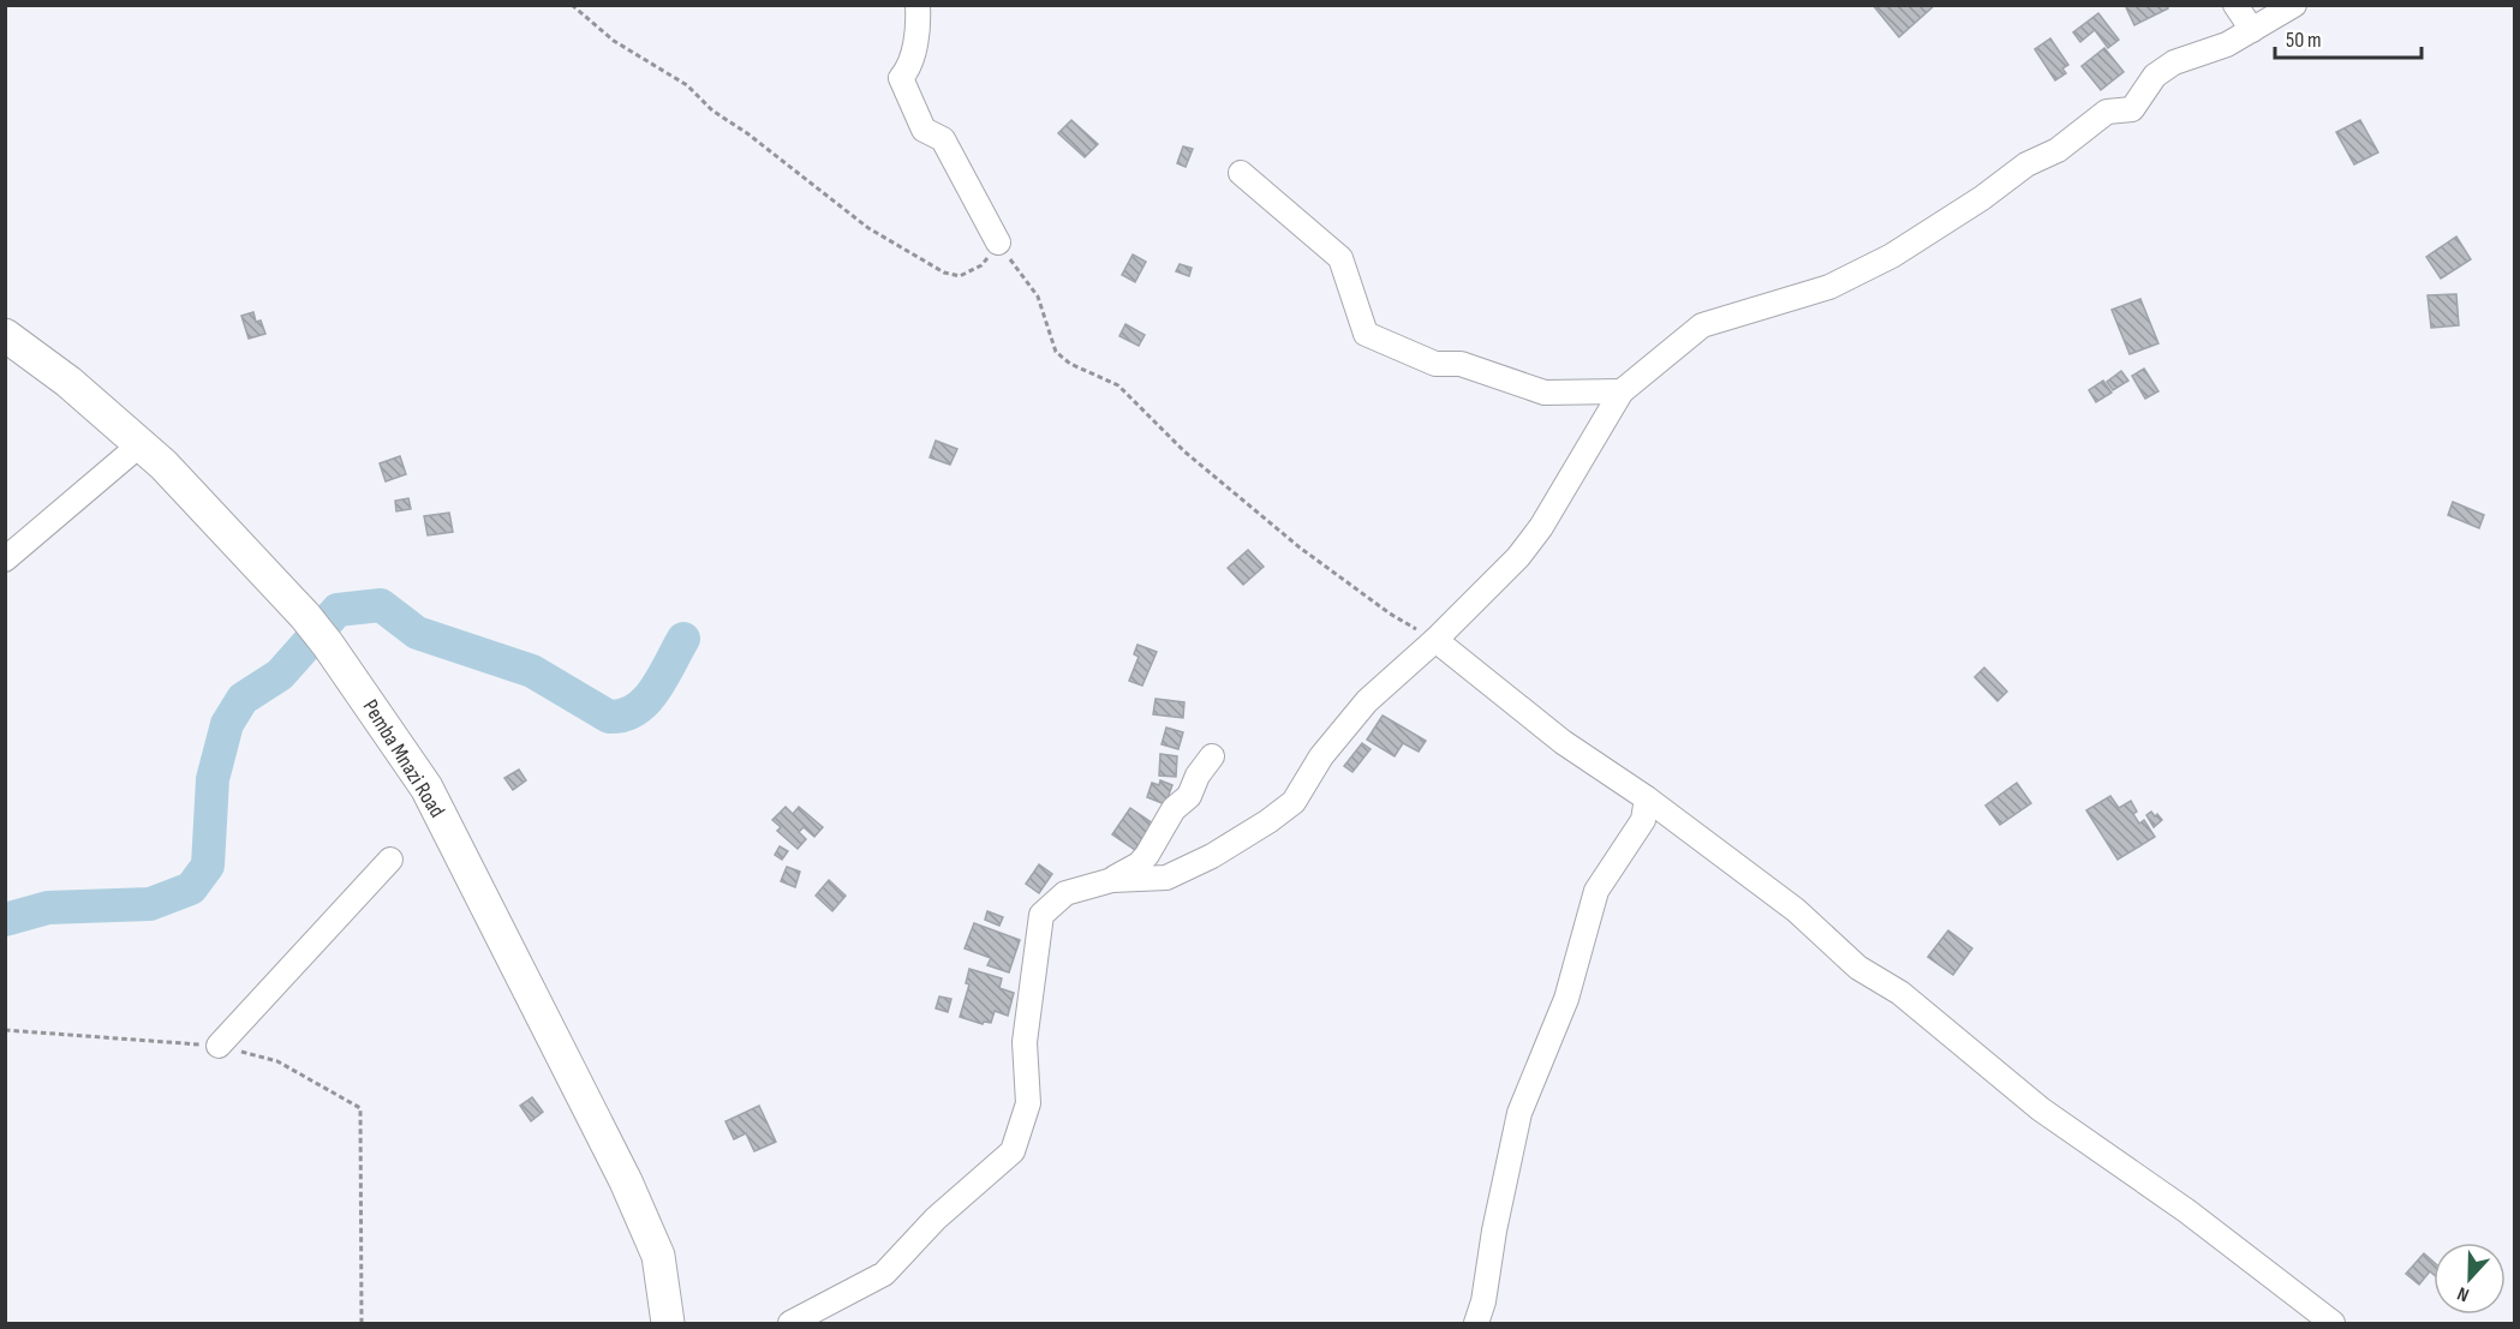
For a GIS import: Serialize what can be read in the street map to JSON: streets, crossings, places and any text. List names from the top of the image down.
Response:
{
  "streets": {
    "main road": ["Pemba Mnazi Road"]
  },
  "scale_bar": "50 m",
  "north": "bottom"
}
